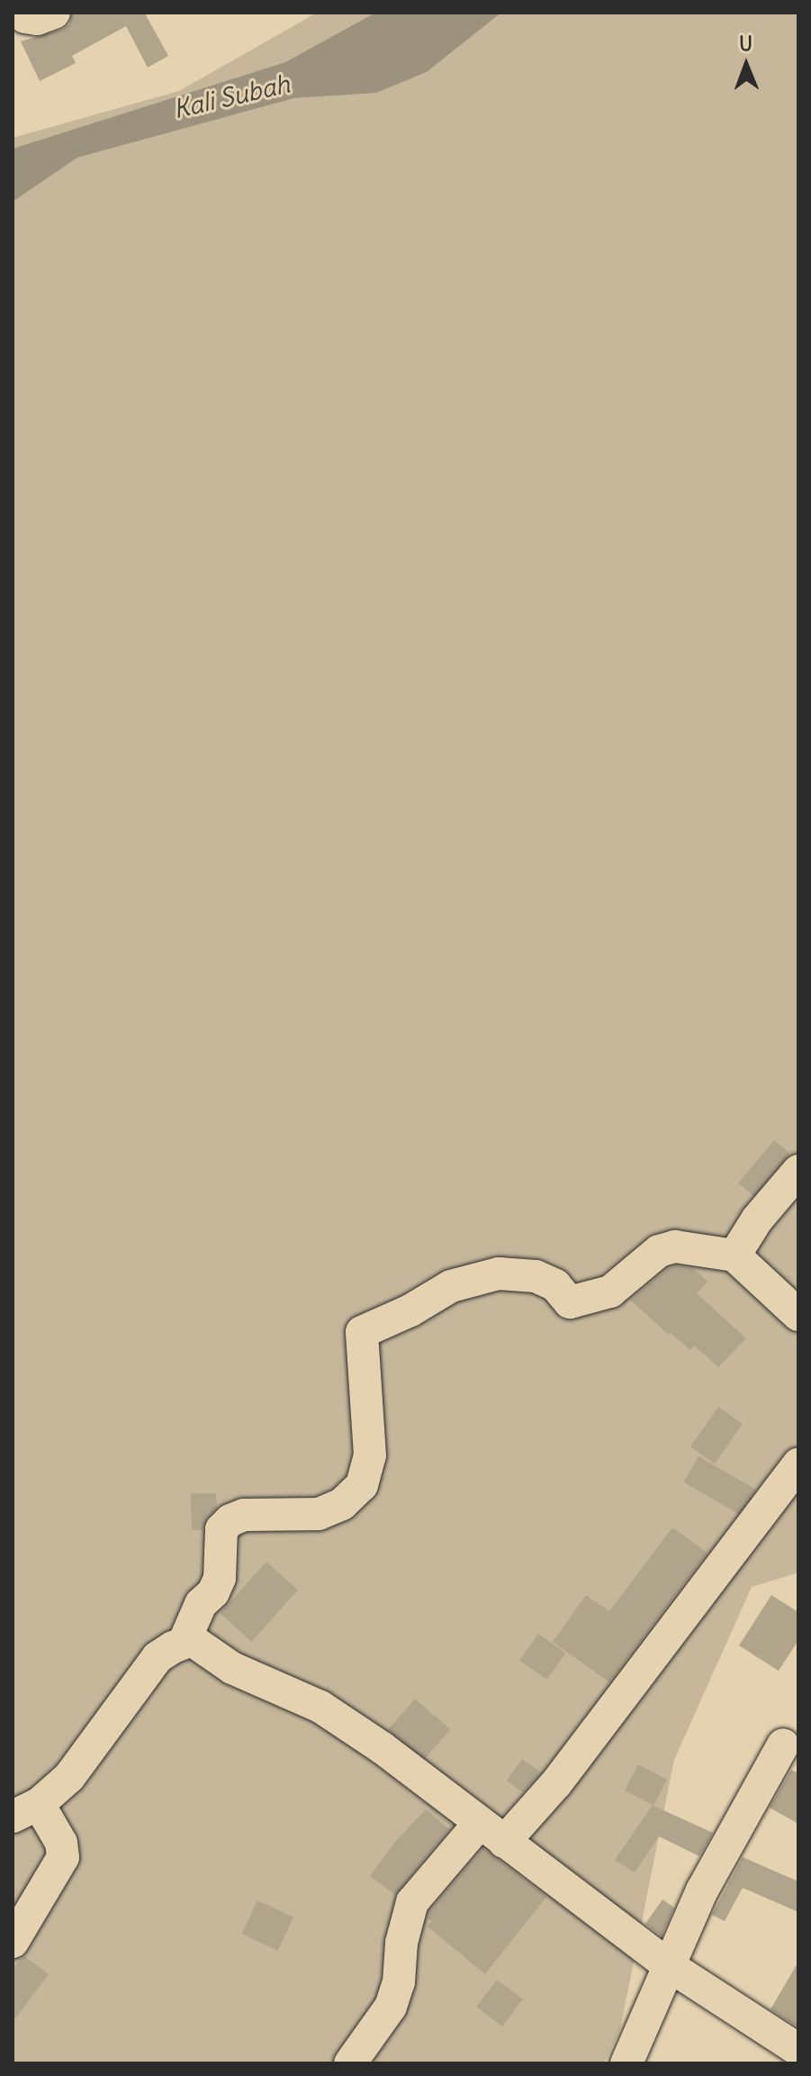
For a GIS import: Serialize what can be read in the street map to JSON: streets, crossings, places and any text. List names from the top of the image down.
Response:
{
  "water": ["Kali Subah"],
  "north": "top"
}
